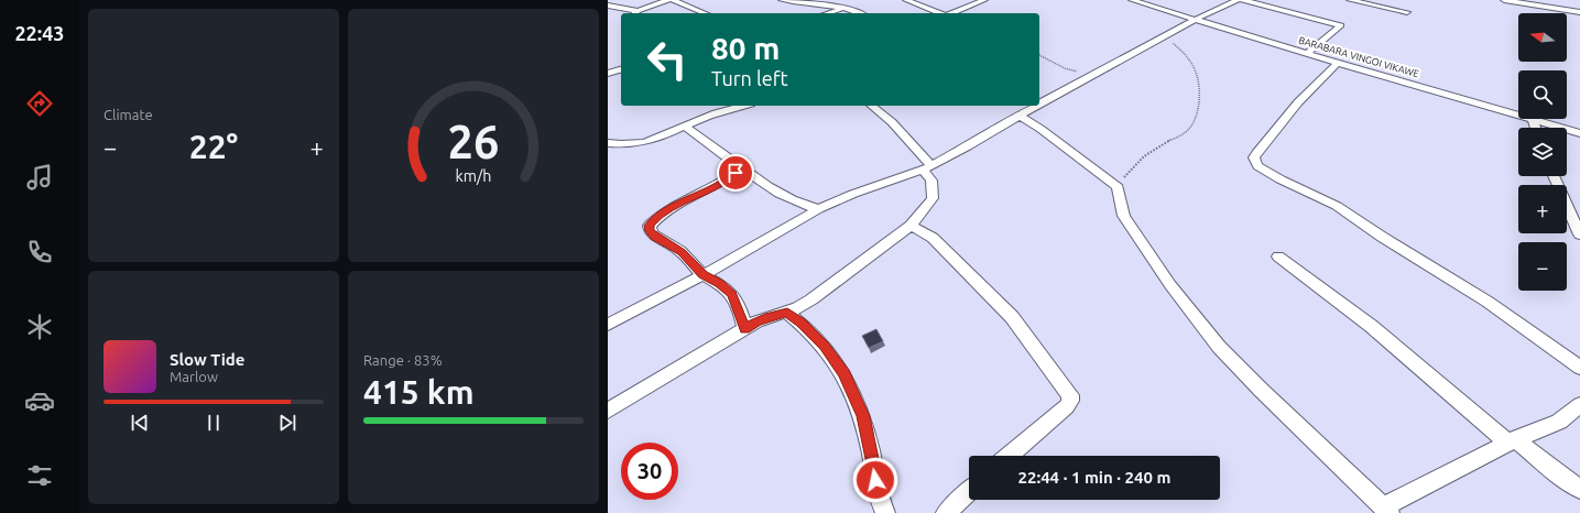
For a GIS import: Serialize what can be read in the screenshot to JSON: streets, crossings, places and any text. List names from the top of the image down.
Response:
{
  "streets": {
    "street": ["BARABARA VINGOI VIKAWE"]
  },
  "north": "left",
  "page": {
    "tabs": "22:43",
    "tile": [
      "Climate",
      ["Range · 83%", "415 km"]
    ],
    "map_buttons": ["+", "−"],
    "turn": ["80 m", "Turn left"],
    "heat": ["−", "22°", "+"],
    "song": ["Slow Tide", "Marlow"],
    "limit": "30",
    "trip": "22:44 · 1 min · 240 m",
    "gauge": ["26", "km/h"]
  }
}
